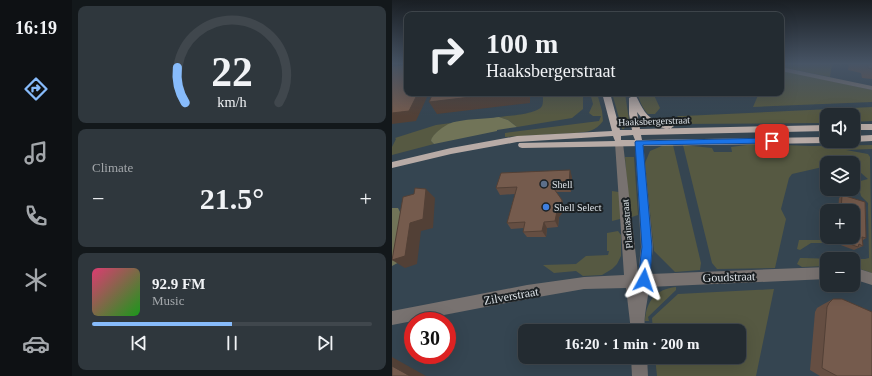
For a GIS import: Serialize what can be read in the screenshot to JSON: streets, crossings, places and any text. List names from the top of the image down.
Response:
{
  "streets": {
    "main road": ["Haaksbergerstraat"],
    "street": ["Platinastraat", "Goudstraat", "Zilverstraat"]
  },
  "crossings": [
    ["Haaksbergerstraat", "Platinastraat"],
    ["Platinastraat", "Goudstraat"],
    ["Platinastraat", "Zilverstraat"],
    ["Goudstraat", "Zilverstraat"]
  ],
  "places": ["Shell", "Shell Select"],
  "page": {
    "tabs": "16:19",
    "turn": ["100 m", "Haaksbergerstraat"],
    "map_buttons": ["+", "−"],
    "tile": "Climate",
    "heat": ["−", "21.5°", "+"],
    "song": ["92.9 FM", "Music"],
    "limit": "30",
    "trip": "16:20 · 1 min · 200 m",
    "gauge": ["22", "km/h"]
  }
}
